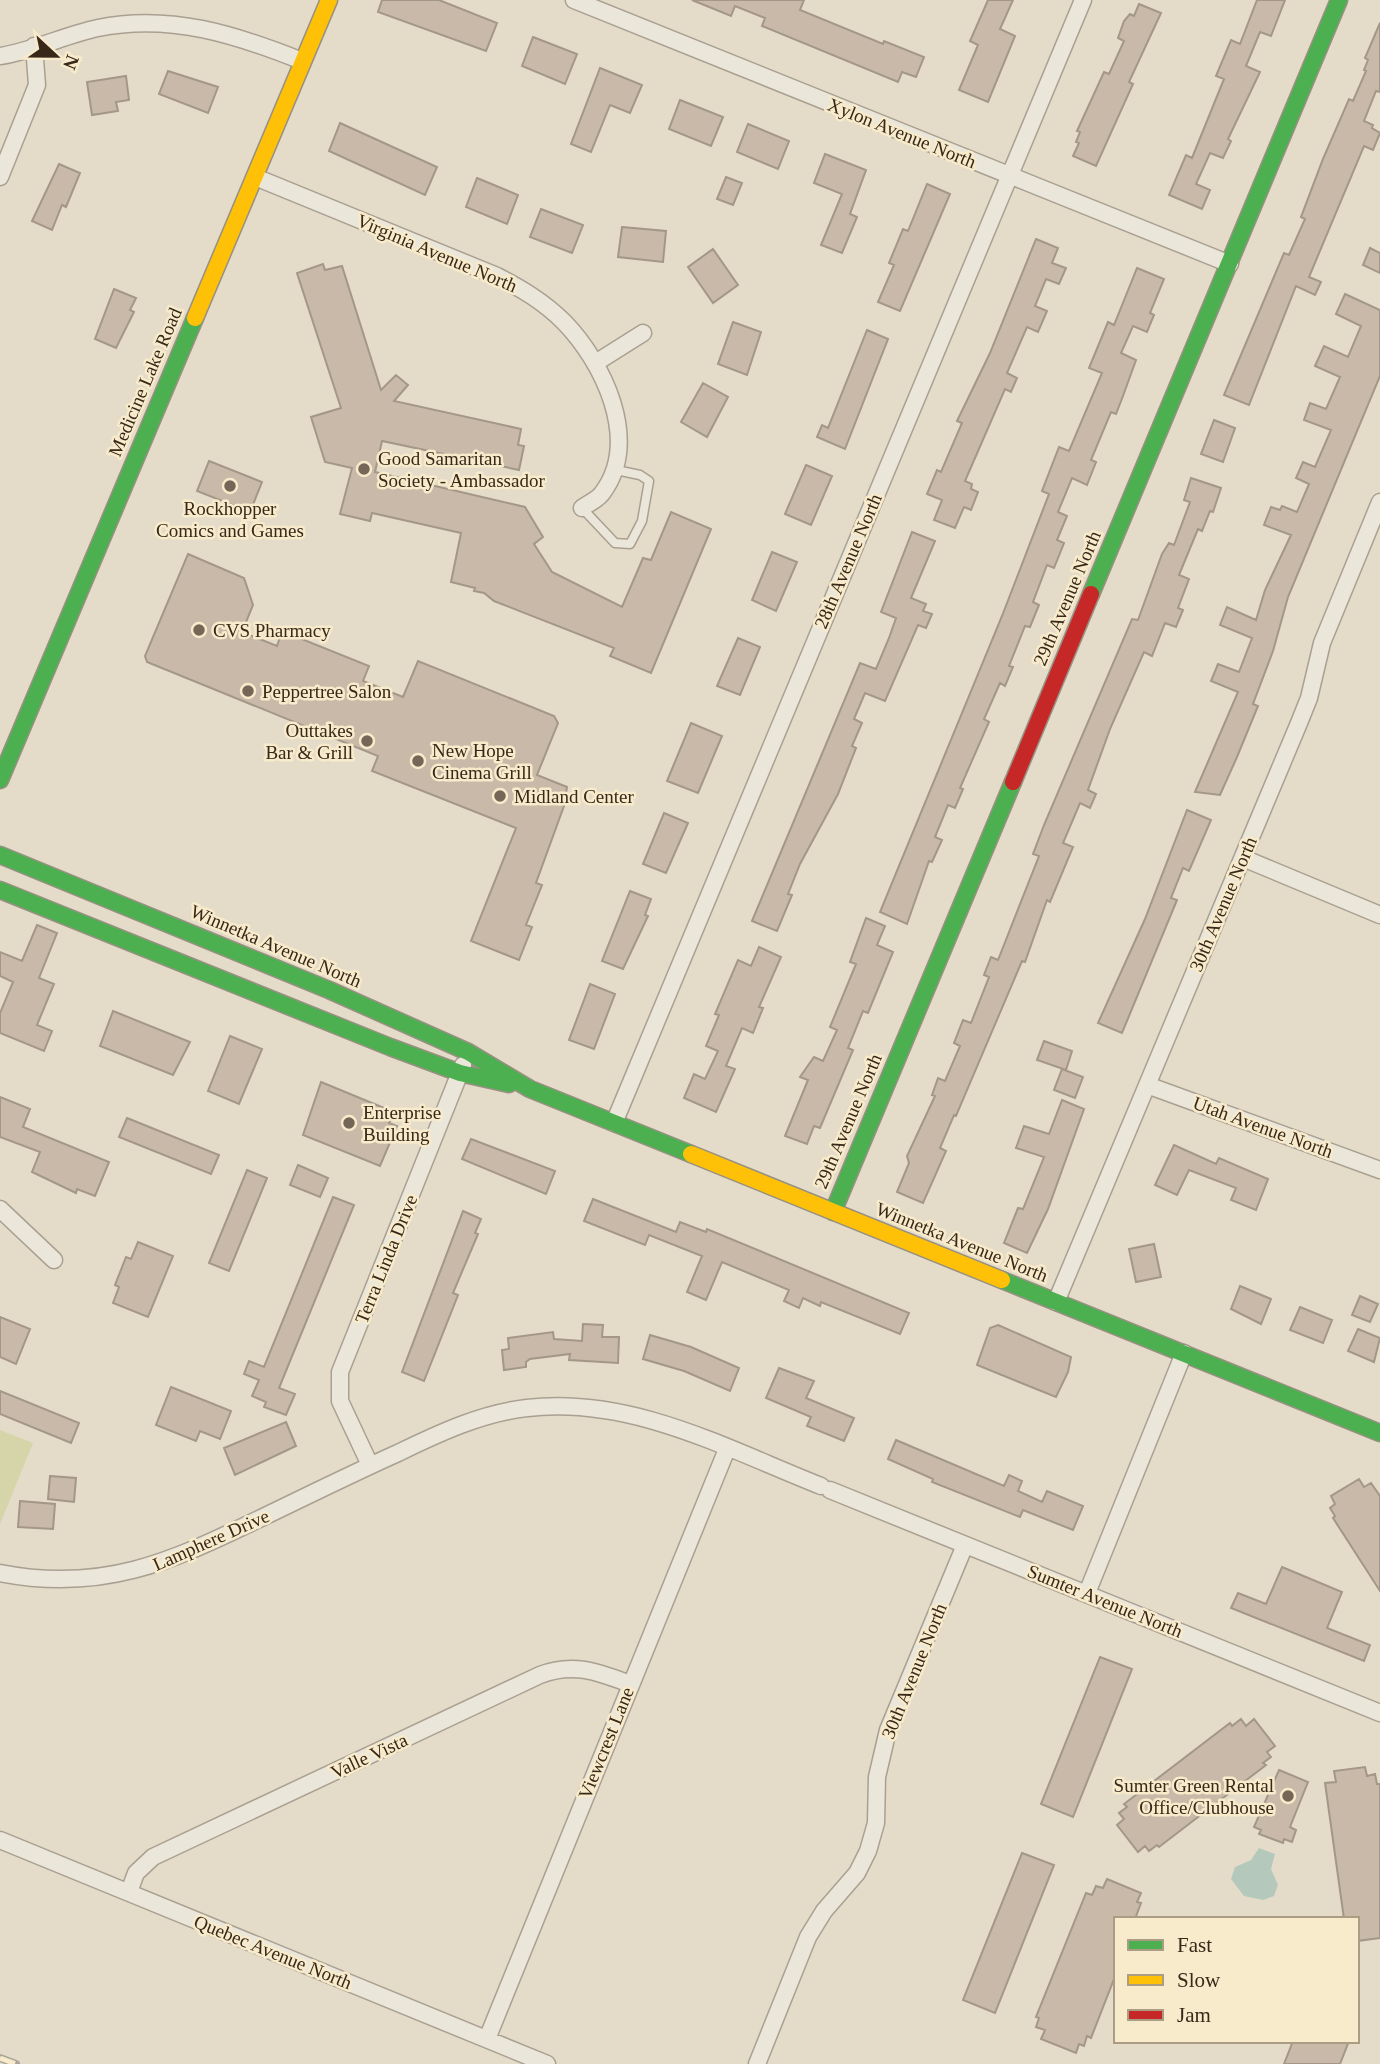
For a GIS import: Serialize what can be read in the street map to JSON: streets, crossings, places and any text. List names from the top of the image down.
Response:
{
  "streets": {
    "street": [
      "Xylon Avenue North",
      "Virginia Avenue North",
      "Medicine Lake Road",
      "28th Avenue North",
      "29th Avenue North",
      "30th Avenue North",
      "Winnetka Avenue North",
      "Utah Avenue North",
      "Terra Linda Drive",
      "Lamphere Drive",
      "Sumter Avenue North",
      "Viewcrest Lane",
      "Valle Vista",
      "Quebec Avenue North"
    ]
  },
  "crossings": [
    ["Xylon Avenue North", "28th Avenue North"],
    ["Xylon Avenue North", "29th Avenue North"],
    ["Virginia Avenue North", "Medicine Lake Road"],
    ["28th Avenue North", "Winnetka Avenue North"],
    ["29th Avenue North", "Winnetka Avenue North"],
    ["30th Avenue North", "Winnetka Avenue North"],
    ["30th Avenue North", "Utah Avenue North"],
    ["30th Avenue North", "Sumter Avenue North"],
    ["Winnetka Avenue North", "Terra Linda Drive"],
    ["Terra Linda Drive", "Lamphere Drive"],
    ["Terra Linda Drive", "Sumter Avenue North"],
    ["Lamphere Drive", "Sumter Avenue North"],
    ["Sumter Avenue North", "Viewcrest Lane"],
    ["Viewcrest Lane", "Valle Vista"],
    ["Viewcrest Lane", "Quebec Avenue North"],
    ["Valle Vista", "Quebec Avenue North"]
  ],
  "places": [
    "Good Samaritan Society - Ambassador",
    "Rockhopper Comics and Games",
    "CVS Pharmacy",
    "Peppertree Salon",
    "Outtakes Bar & Grill",
    "New Hope Cinema Grill",
    "Midland Center",
    "Enterprise Building",
    "Sumter Green Rental Office/Clubhouse"
  ],
  "legend": ["Fast", "Slow", "Jam"],
  "north": "right"
}
